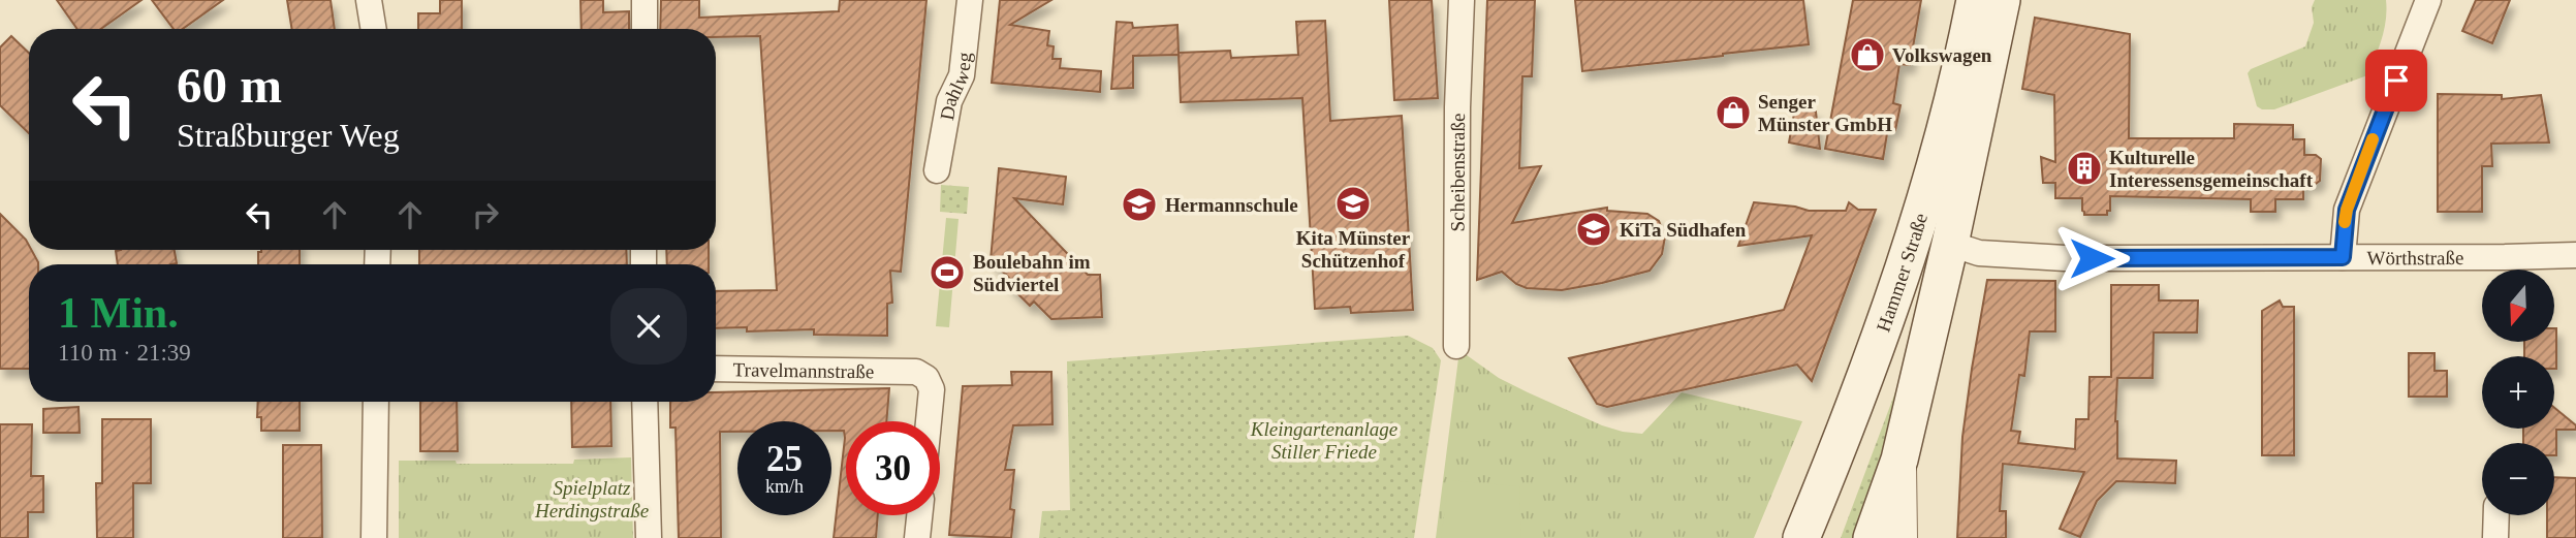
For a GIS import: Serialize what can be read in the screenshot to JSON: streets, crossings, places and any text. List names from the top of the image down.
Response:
{
  "streets": {
    "main road": ["Hammer Straße"],
    "street": [
      "Dahlweg",
      "Scheibenstraße",
      "Wörthstraße",
      "Travelmannstraße"
    ]
  },
  "crossings": [
    ["Wörthstraße", "Hammer Straße"]
  ],
  "parks": ["Kleingartenanlage Stiller Friede", "Spielplatz Herdingstraße"],
  "places": {
    "shop": ["Volkswagen", "Senger Münster GmbH"],
    "building": ["Kulturelle Interessensgemeinschaft"],
    "school or university": ["Kita Münster Schützenhof", "Hermannschule", "KiTa Südhafen"],
    "sports": ["Boulebahn im Südviertel"]
  },
  "north": "bottom",
  "page": {
    "turn": ["60 m", "Straßburger Weg"],
    "heading": ["1 Min.", "110 m · 21:39"],
    "map_buttons": ["+", "−"],
    "speed": "25 km/h",
    "limit": "30"
  }
}
